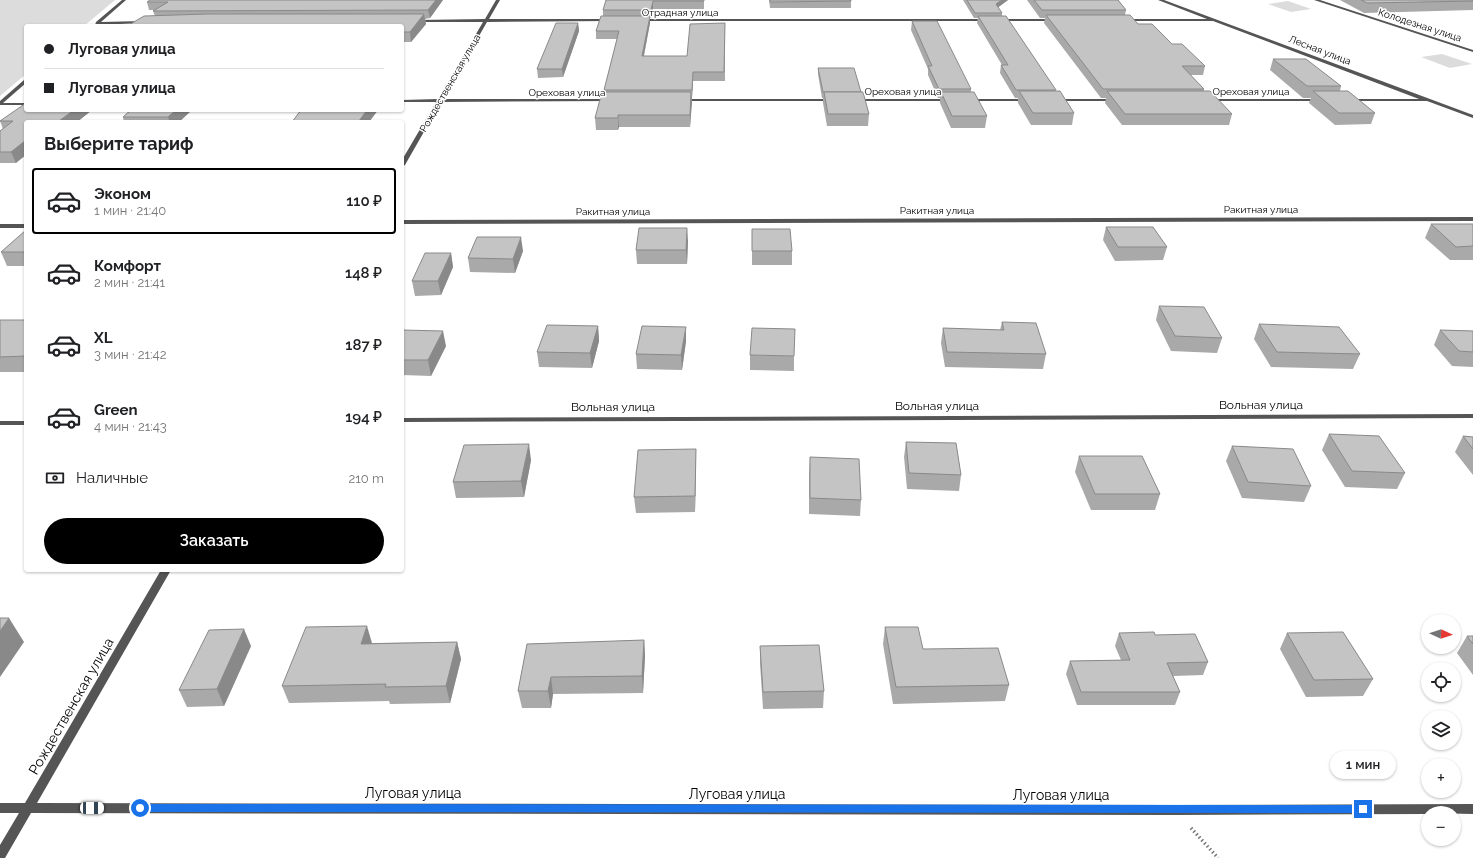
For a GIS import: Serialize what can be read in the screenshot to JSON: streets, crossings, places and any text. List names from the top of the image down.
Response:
{
  "streets": {
    "street": [
      "Отрадная улица",
      "Колодезная улица",
      "Лесная улица",
      "Рождественская улица",
      "Ореховая улица",
      "Ракитная улица",
      "Вольная улица",
      "Луговая улица"
    ]
  },
  "crossings": [
    ["Рождественская улица", "Ореховая улица"],
    ["Рождественская улица", "Луговая улица"]
  ],
  "north": "right",
  "page": {
    "banner": ["Луговая улица", "Луговая улица"],
    "heading": "Выберите тариф",
    "list": [
      {
        "name": "Эконом",
        "note": "1 мин · 21:40",
        "value": "110 ₽"
      },
      {
        "name": "Комфорт",
        "note": "2 мин · 21:41",
        "value": "148 ₽"
      },
      {
        "name": "XL",
        "note": "3 мин · 21:42",
        "value": "187 ₽"
      },
      {
        "name": "Green",
        "note": "4 мин · 21:43",
        "value": "194 ₽"
      }
    ],
    "pay": ["Наличные", "210 m"],
    "buttons": "Заказать",
    "map_buttons": ["+", "−"],
    "bubble": "1 мин"
  }
}
